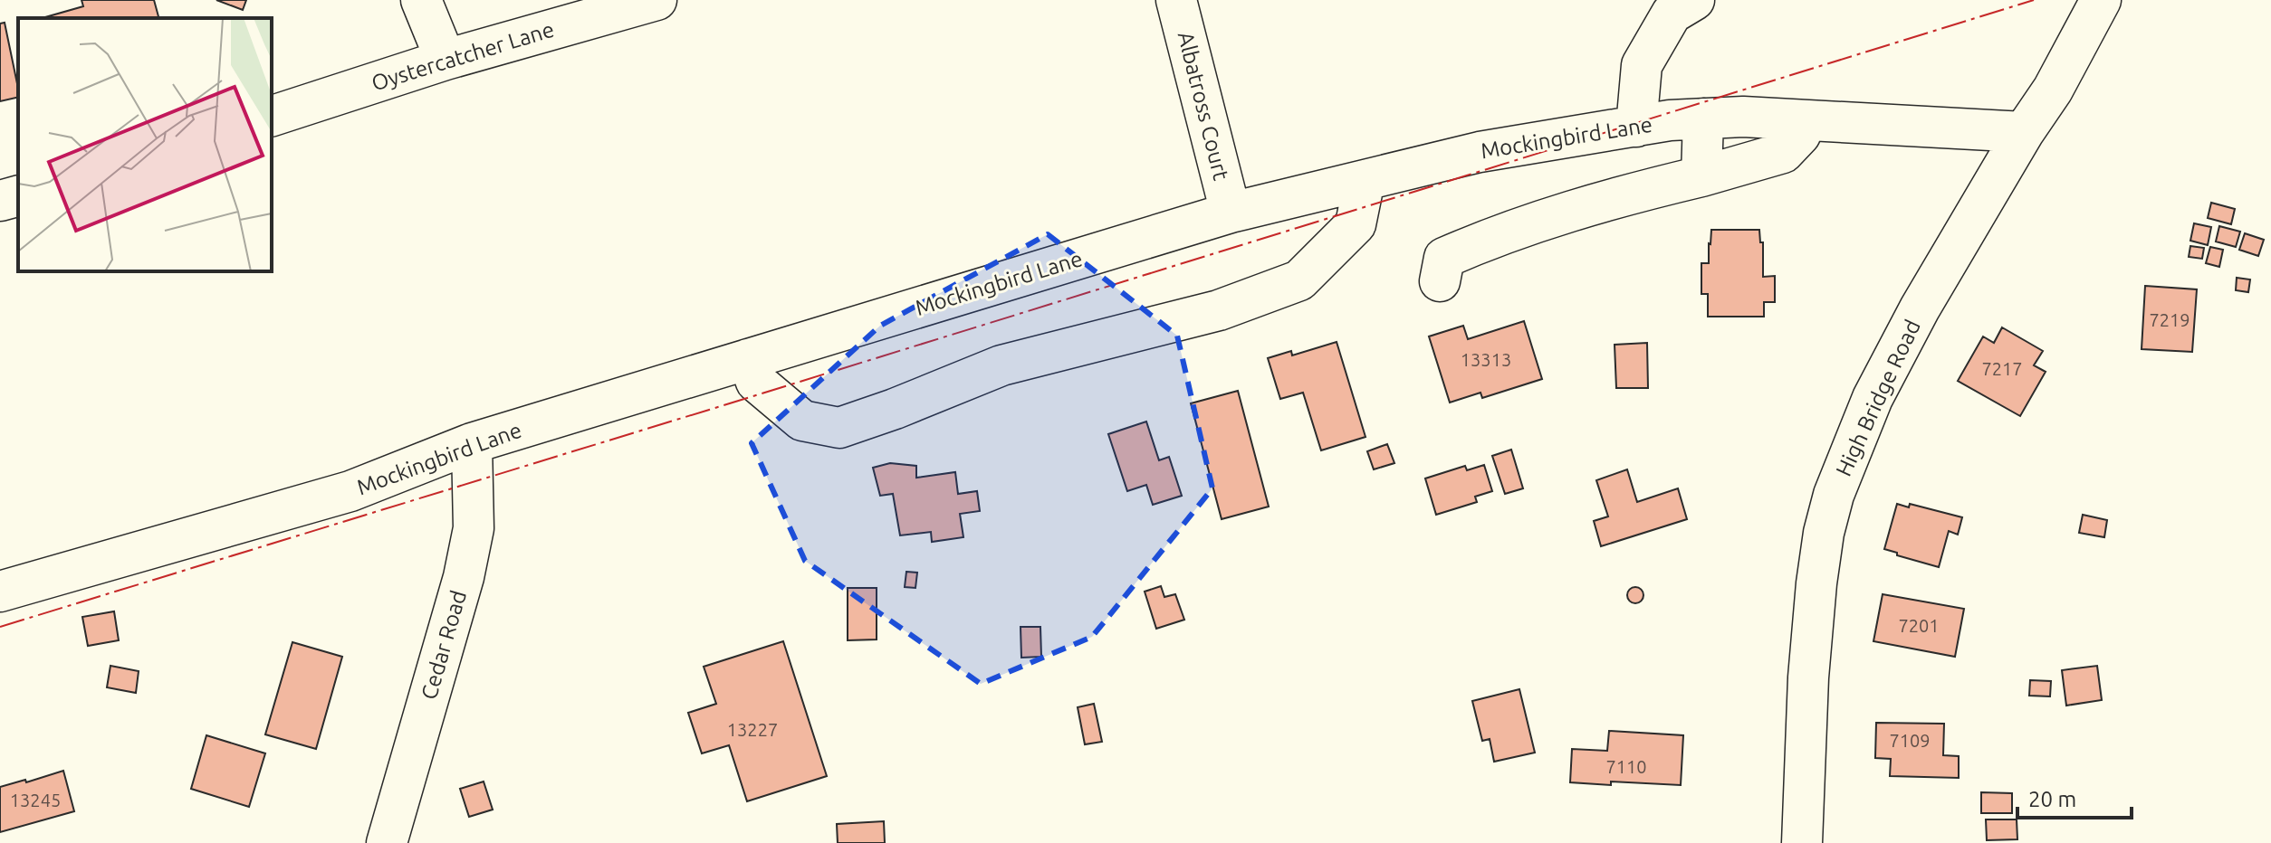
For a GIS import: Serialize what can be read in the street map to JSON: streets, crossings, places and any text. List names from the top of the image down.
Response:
{
  "streets": {
    "street": [
      "Oystercatcher Lane",
      "Albatross Court",
      "Mockingbird Lane",
      "High Bridge Road",
      "Cedar Road"
    ]
  },
  "crossings": [
    ["Albatross Court", "Mockingbird Lane"],
    ["Mockingbird Lane", "High Bridge Road"],
    ["Mockingbird Lane", "Cedar Road"]
  ],
  "house_numbers": [
    "7219",
    "13313",
    "7217",
    "7201",
    "13227",
    "7109",
    "7110",
    "13245"
  ],
  "scale_bar": "20 m"
}
